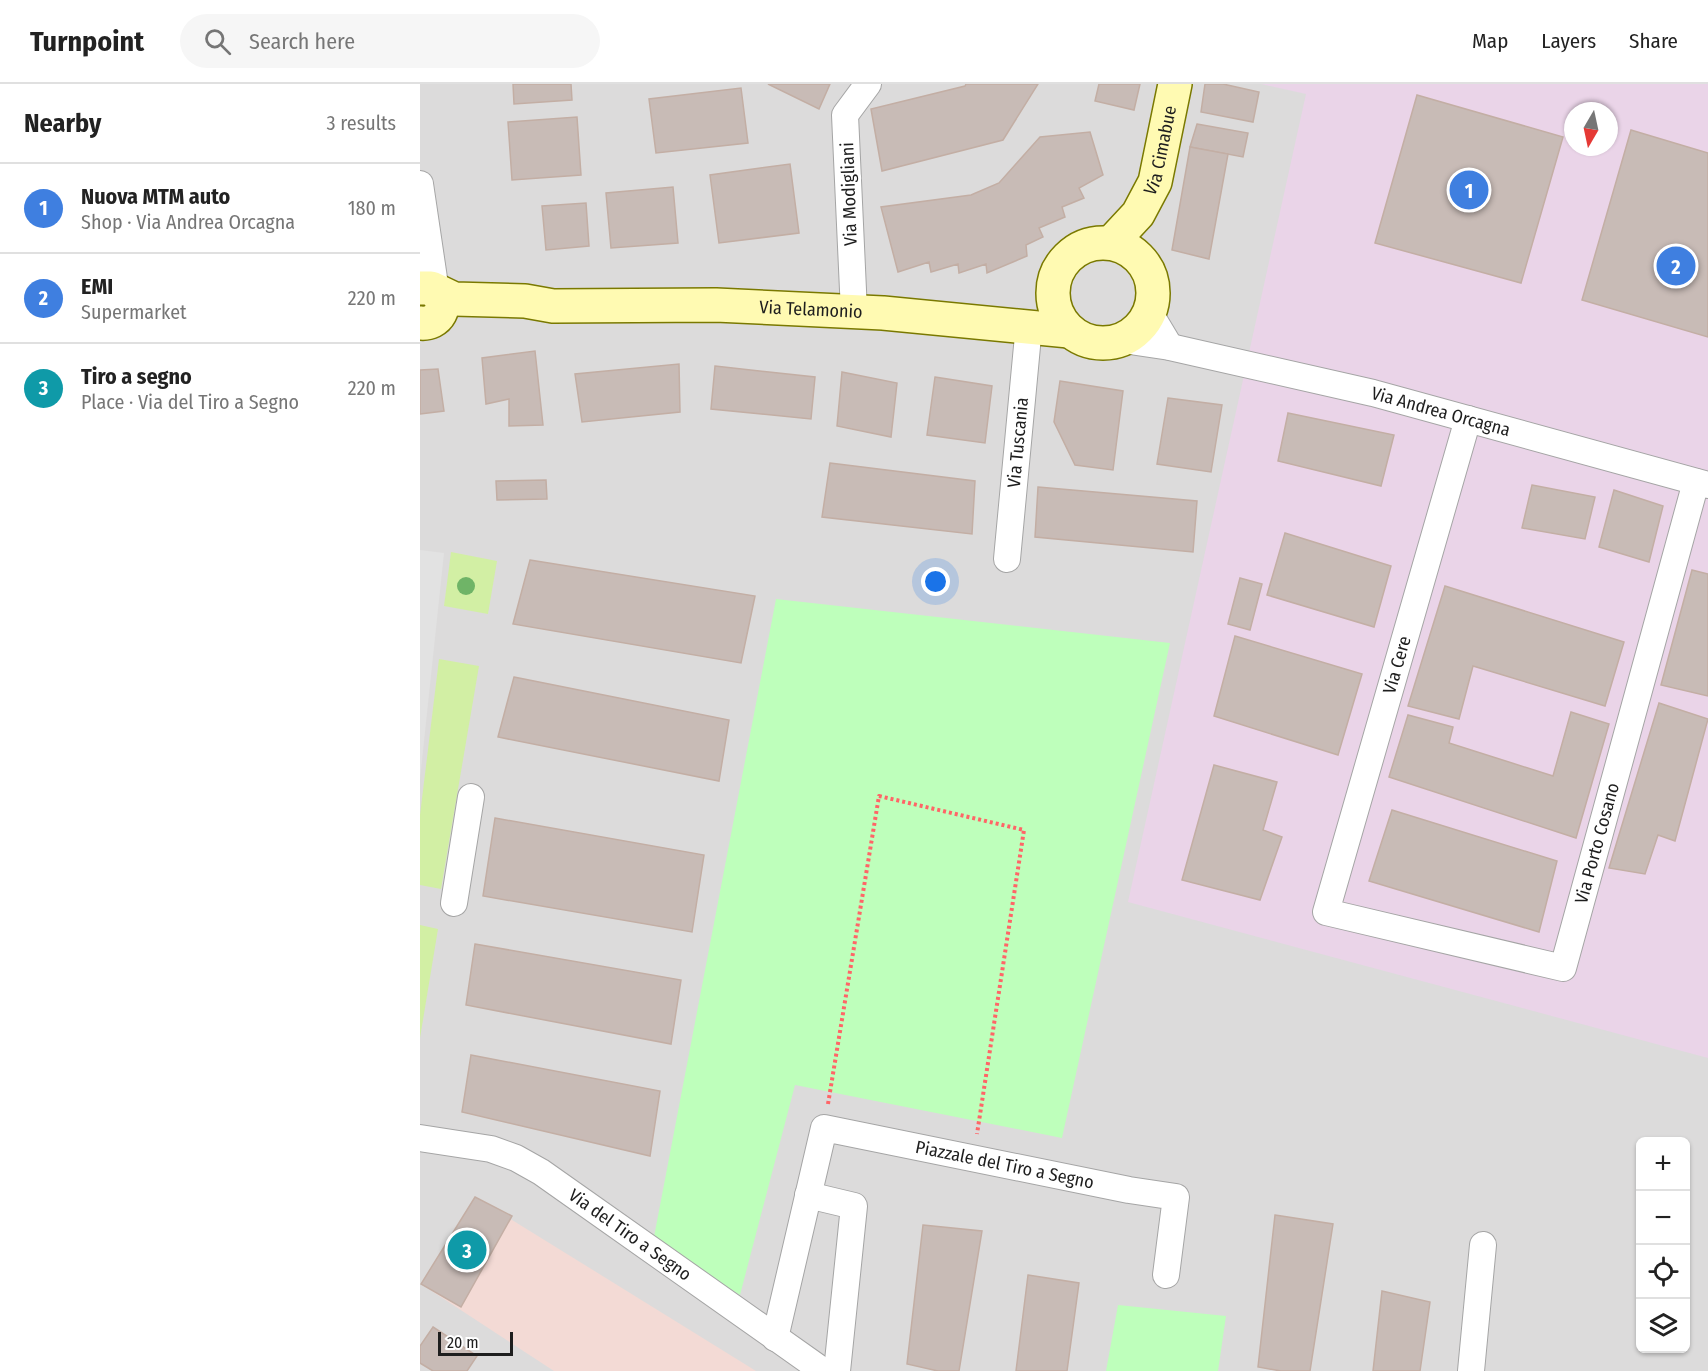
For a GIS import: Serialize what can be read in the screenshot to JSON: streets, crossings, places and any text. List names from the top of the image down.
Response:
{
  "streets": {
    "main road": ["Via Cimabue", "Via Telamonio"],
    "street": [
      "Via Modigliani",
      "Via Andrea Orcagna",
      "Via Tuscania",
      "Via Cere",
      "Via Porto Cosano",
      "Piazzale del Tiro a Segno",
      "Via del Tiro a Segno"
    ]
  },
  "crossings": [
    ["Via Cimabue", "Via Telamonio"],
    ["Via Modigliani", "Via Telamonio"],
    ["Via Telamonio", "Via Tuscania"],
    ["Via Andrea Orcagna", "Via Cere"],
    ["Via Andrea Orcagna", "Via Porto Cosano"],
    ["Via Cere", "Via Porto Cosano"]
  ],
  "scale_bar": "20 m",
  "north": "bottom",
  "page": {
    "header": "Turnpoint",
    "search": "Search here",
    "nav": ["Map", "Layers", "Share"],
    "heading": ["Nearby", "3 results"],
    "list": [
      {
        "mark": "1",
        "name": "Nuova MTM auto",
        "note": "Shop · Via Andrea Orcagna",
        "value": "180 m"
      },
      {
        "mark": "2",
        "name": "EMI",
        "note": "Supermarket",
        "value": "220 m"
      },
      {
        "mark": "3",
        "name": "Tiro a segno",
        "note": "Place · Via del Tiro a Segno",
        "value": "220 m"
      }
    ],
    "pins": ["1", "2", "3"],
    "map_buttons": ["+", "−"],
    "scale": "20 m"
  }
}
